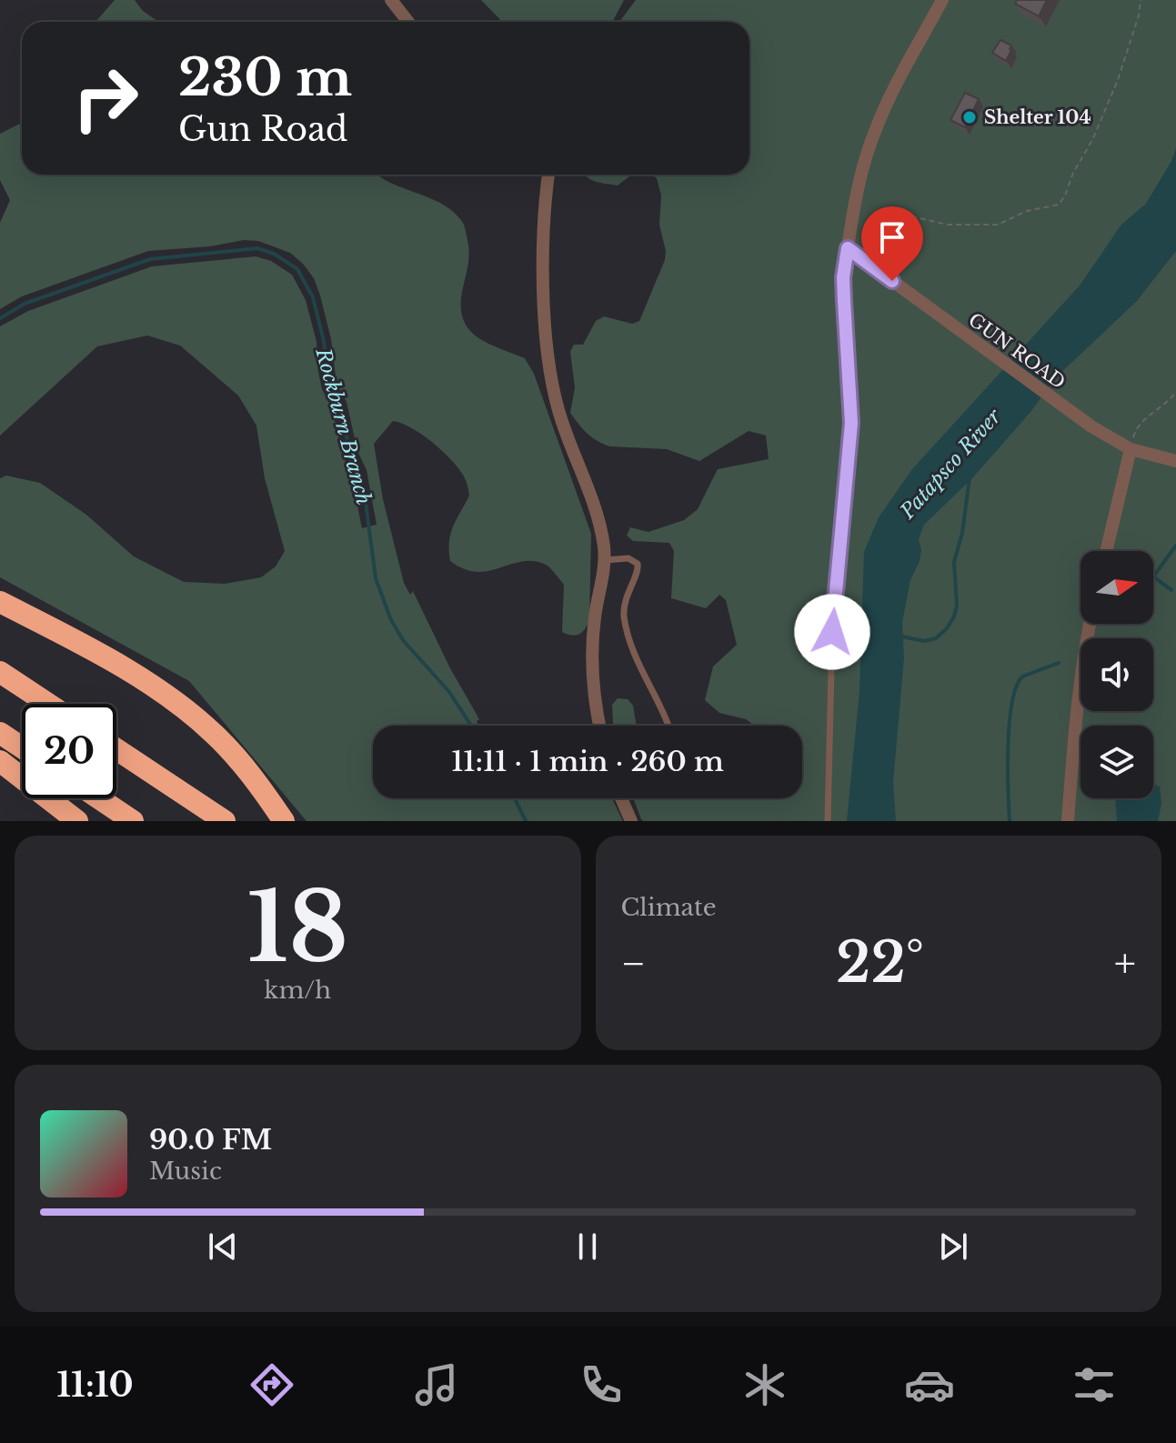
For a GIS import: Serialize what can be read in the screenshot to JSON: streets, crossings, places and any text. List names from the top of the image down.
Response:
{
  "streets": {
    "street": ["GUN ROAD"]
  },
  "water": ["Rockburn Branch", "Patapsco River"],
  "places": ["Shelter 104"],
  "north": "right",
  "page": {
    "turn": ["230 m", "Gun Road"],
    "limit": "20",
    "trip": "11:11 · 1 min · 260 m",
    "tile": [
      ["18", "km/h"],
      "Climate"
    ],
    "heat": ["−", "22°", "+"],
    "song": ["90.0 FM", "Music"],
    "tabs": "11:10"
  }
}
